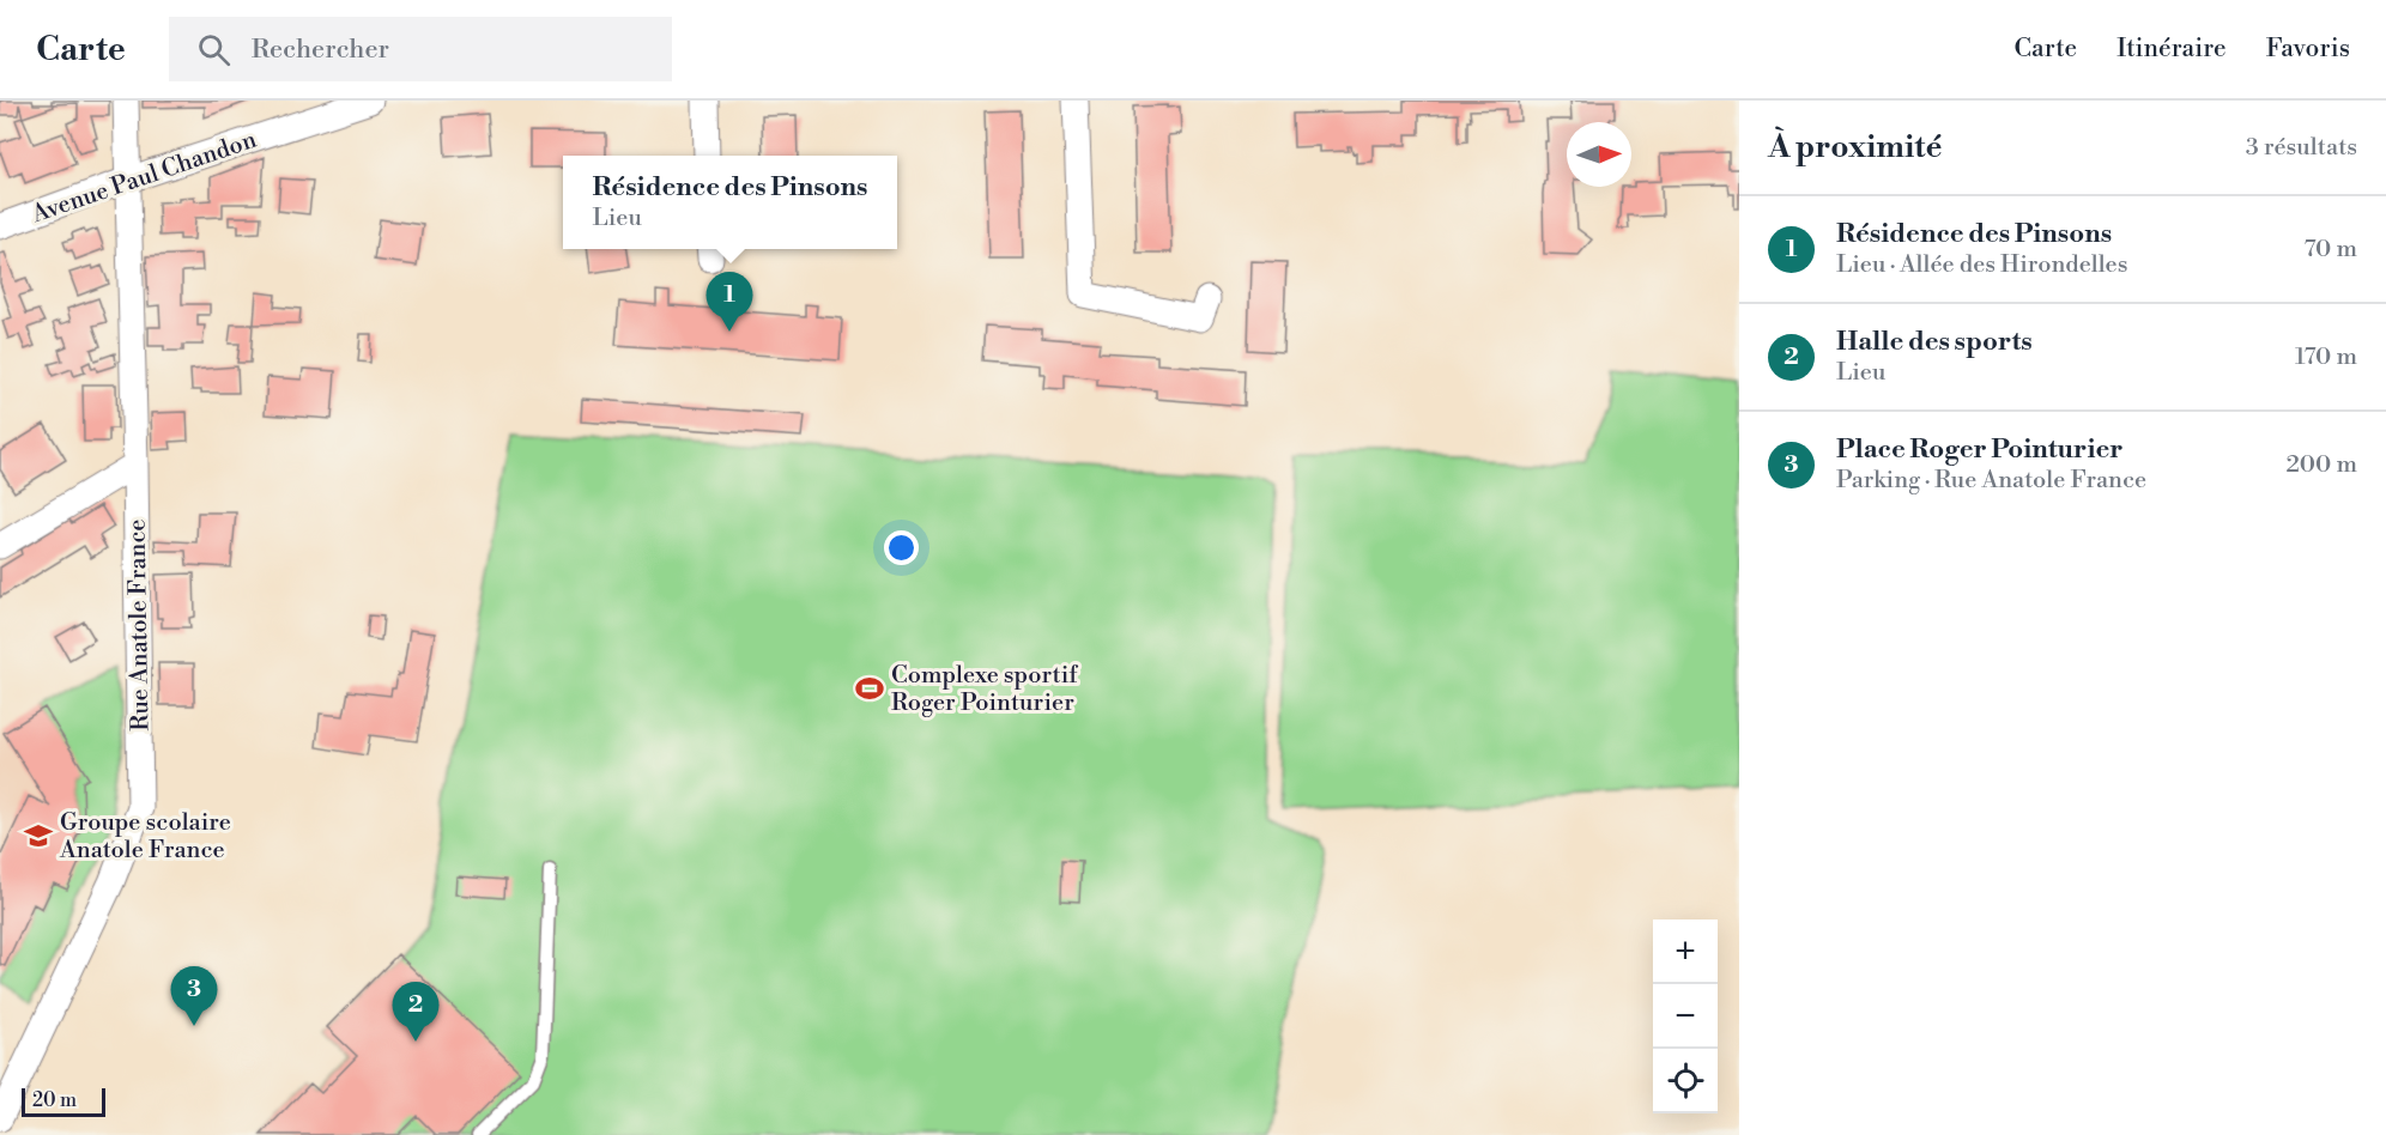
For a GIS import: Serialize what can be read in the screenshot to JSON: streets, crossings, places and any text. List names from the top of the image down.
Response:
{
  "streets": {
    "street": ["Avenue Paul Chandon", "Rue Anatole France"]
  },
  "crossings": [
    ["Avenue Paul Chandon", "Rue Anatole France"]
  ],
  "places": {
    "sports": ["Complexe sportif Roger Pointurier"],
    "school or university": ["Groupe scolaire Anatole France"]
  },
  "scale_bar": "20 m",
  "north": "right",
  "page": {
    "header": "Carte",
    "search": "Rechercher",
    "nav": ["Carte", "Itinéraire", "Favoris"],
    "heading": ["À proximité", "3 résultats"],
    "popup": ["Résidence des Pinsons", "Lieu"],
    "list": [
      {
        "mark": "1",
        "name": "Résidence des Pinsons",
        "note": "Lieu · Allée des Hirondelles",
        "value": "70 m"
      },
      {
        "mark": "2",
        "name": "Halle des sports",
        "note": "Lieu",
        "value": "170 m"
      },
      {
        "mark": "3",
        "name": "Place Roger Pointurier",
        "note": "Parking · Rue Anatole France",
        "value": "200 m"
      }
    ],
    "pins": ["1", "3", "2"],
    "map_buttons": ["+", "−"],
    "scale": "20 m"
  }
}
